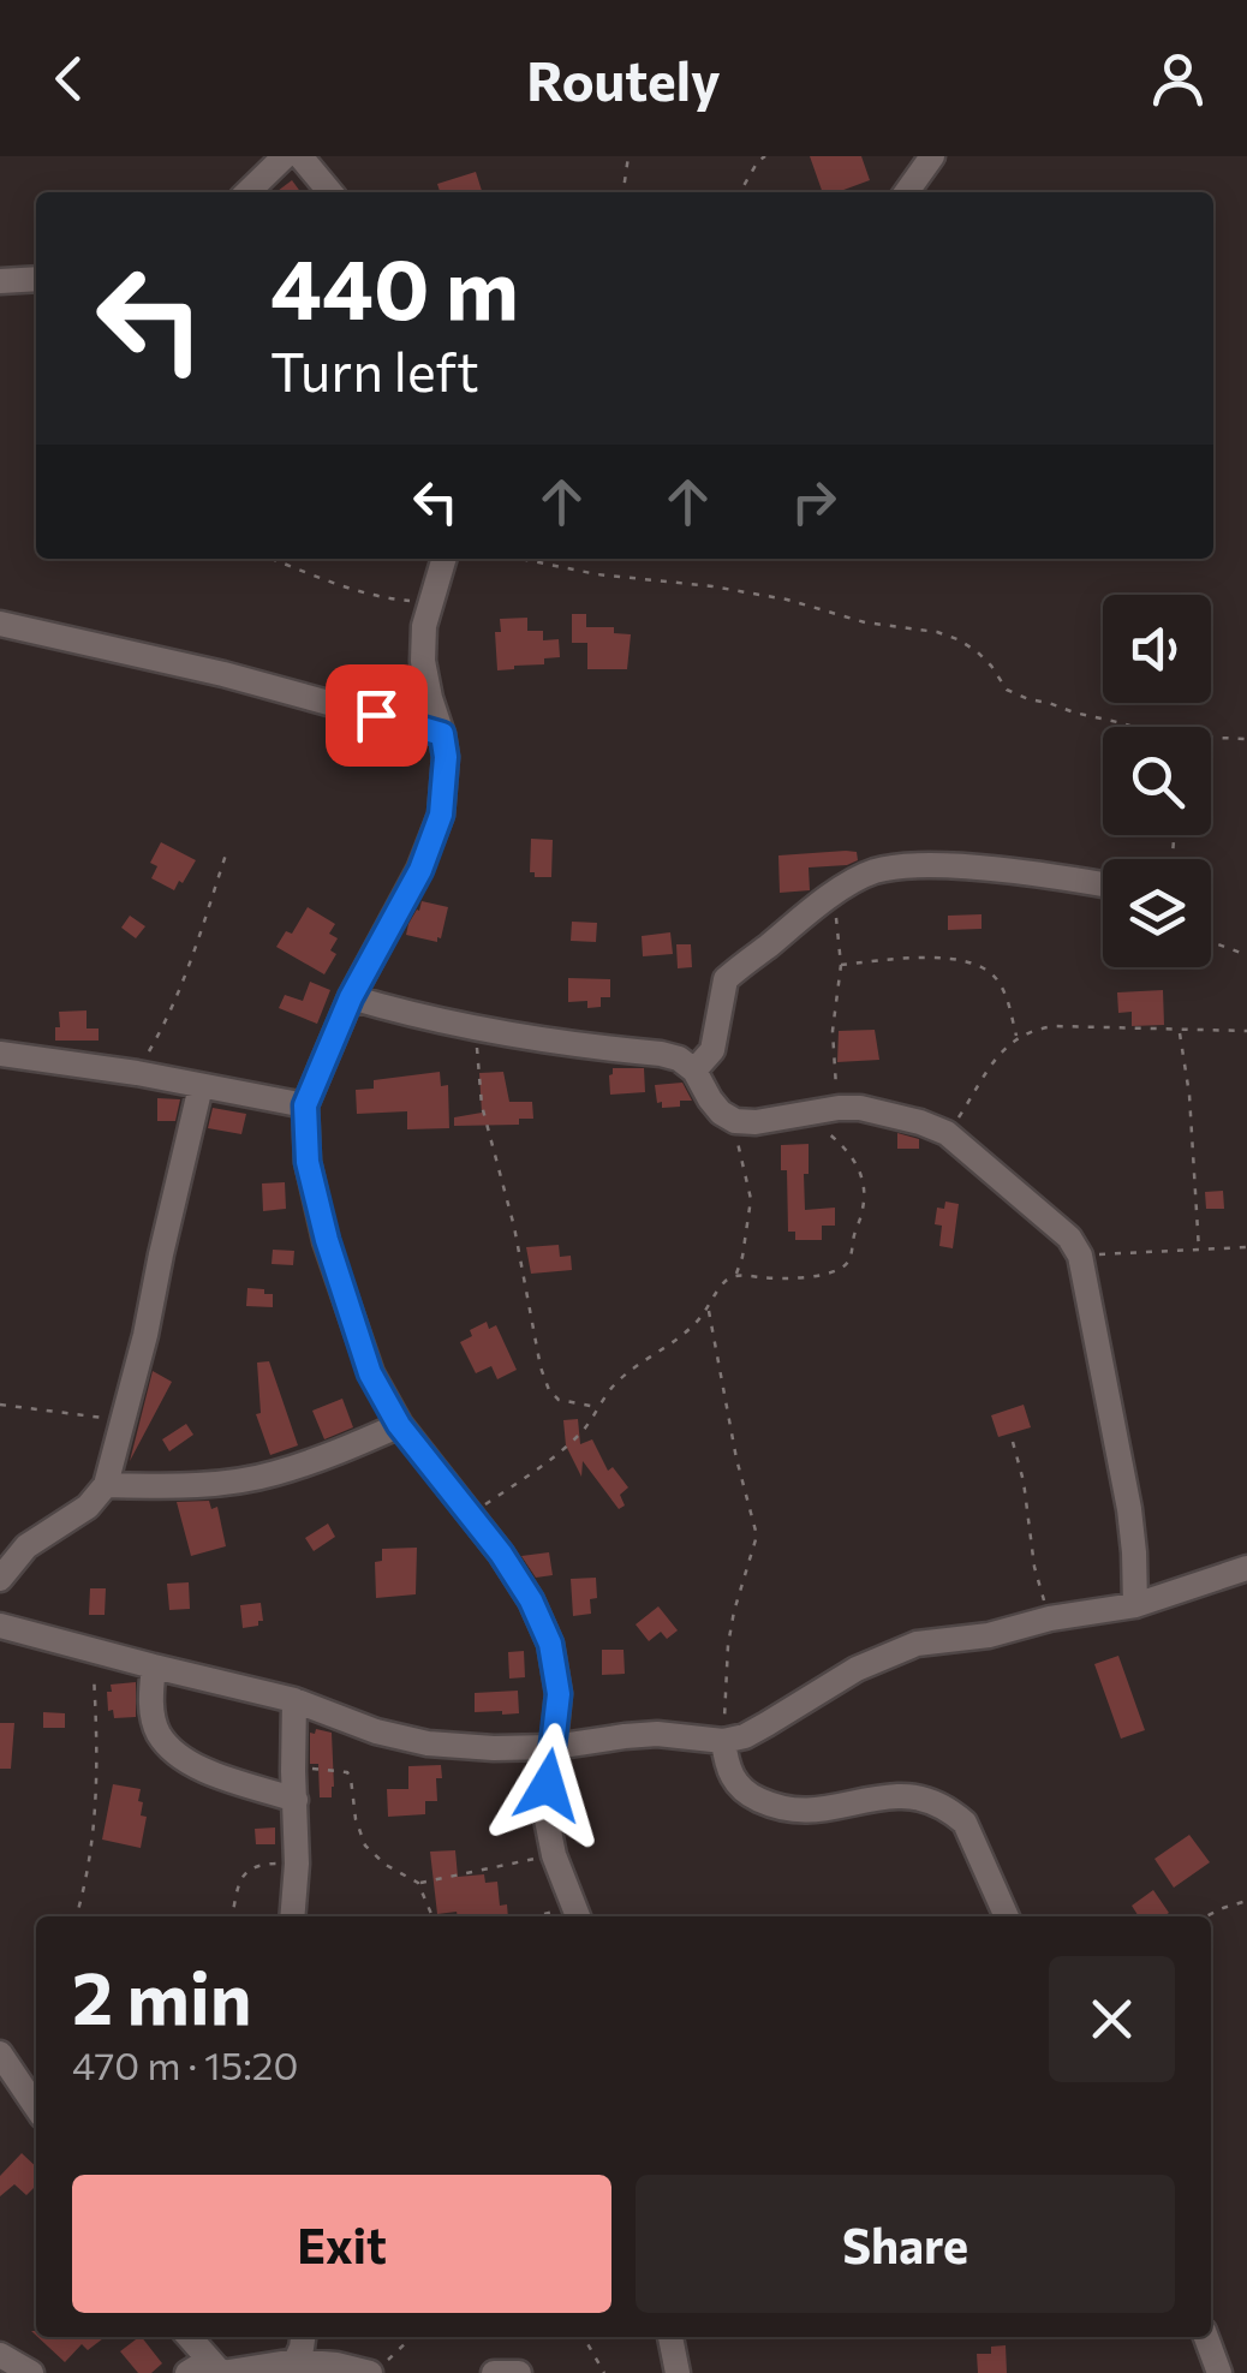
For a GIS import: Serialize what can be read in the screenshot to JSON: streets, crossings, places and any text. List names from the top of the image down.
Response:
{
  "page": {
    "header": "Routely",
    "turn": ["440 m", "Turn left"],
    "heading": ["2 min", "470 m · 15:20"],
    "buttons": ["Exit", "Share"]
  }
}
